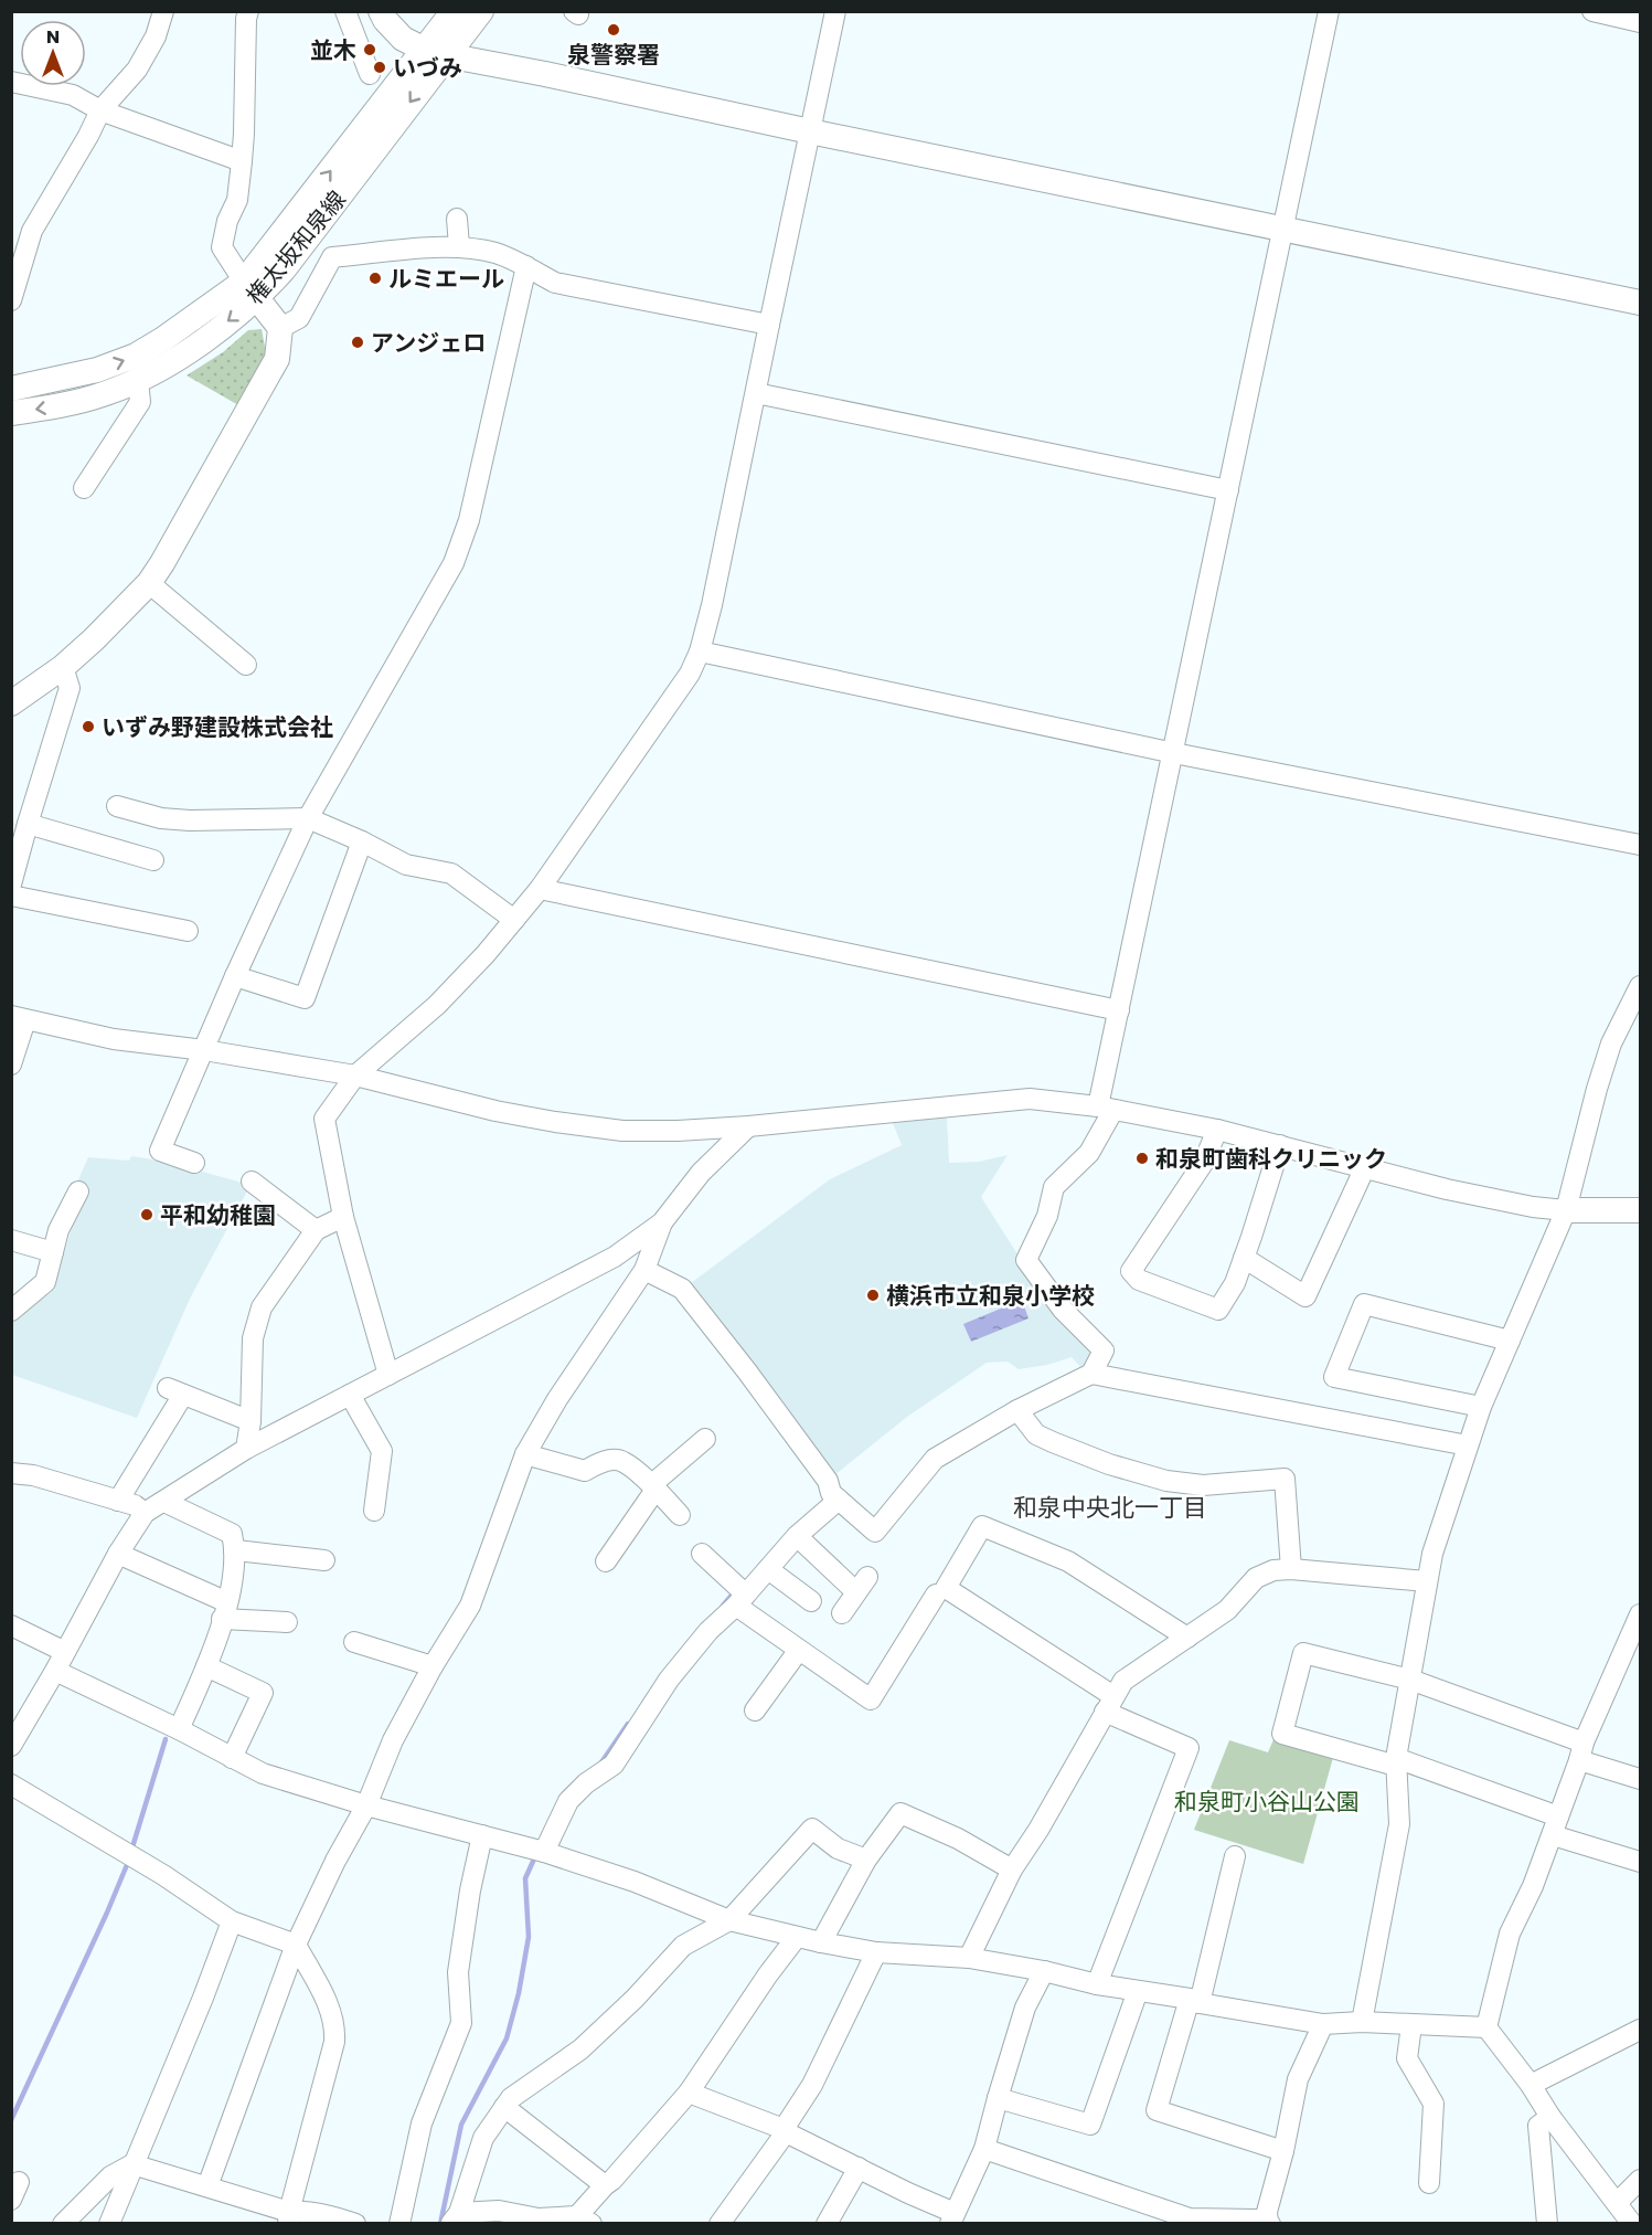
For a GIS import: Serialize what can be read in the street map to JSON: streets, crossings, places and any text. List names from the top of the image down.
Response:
{
  "streets": {
    "street": ["権太坂和泉線"]
  },
  "districts": ["和泉中央北一丁目"],
  "parks": ["和泉町小谷山公園"],
  "places": [
    "泉警察署",
    "並木",
    "いづみ",
    "ルミエール",
    "アンジェロ",
    "いずみ野建設株式会社",
    "和泉町歯科クリニック",
    "平和幼稚園",
    "横浜市立和泉小学校"
  ],
  "north": "top"
}
